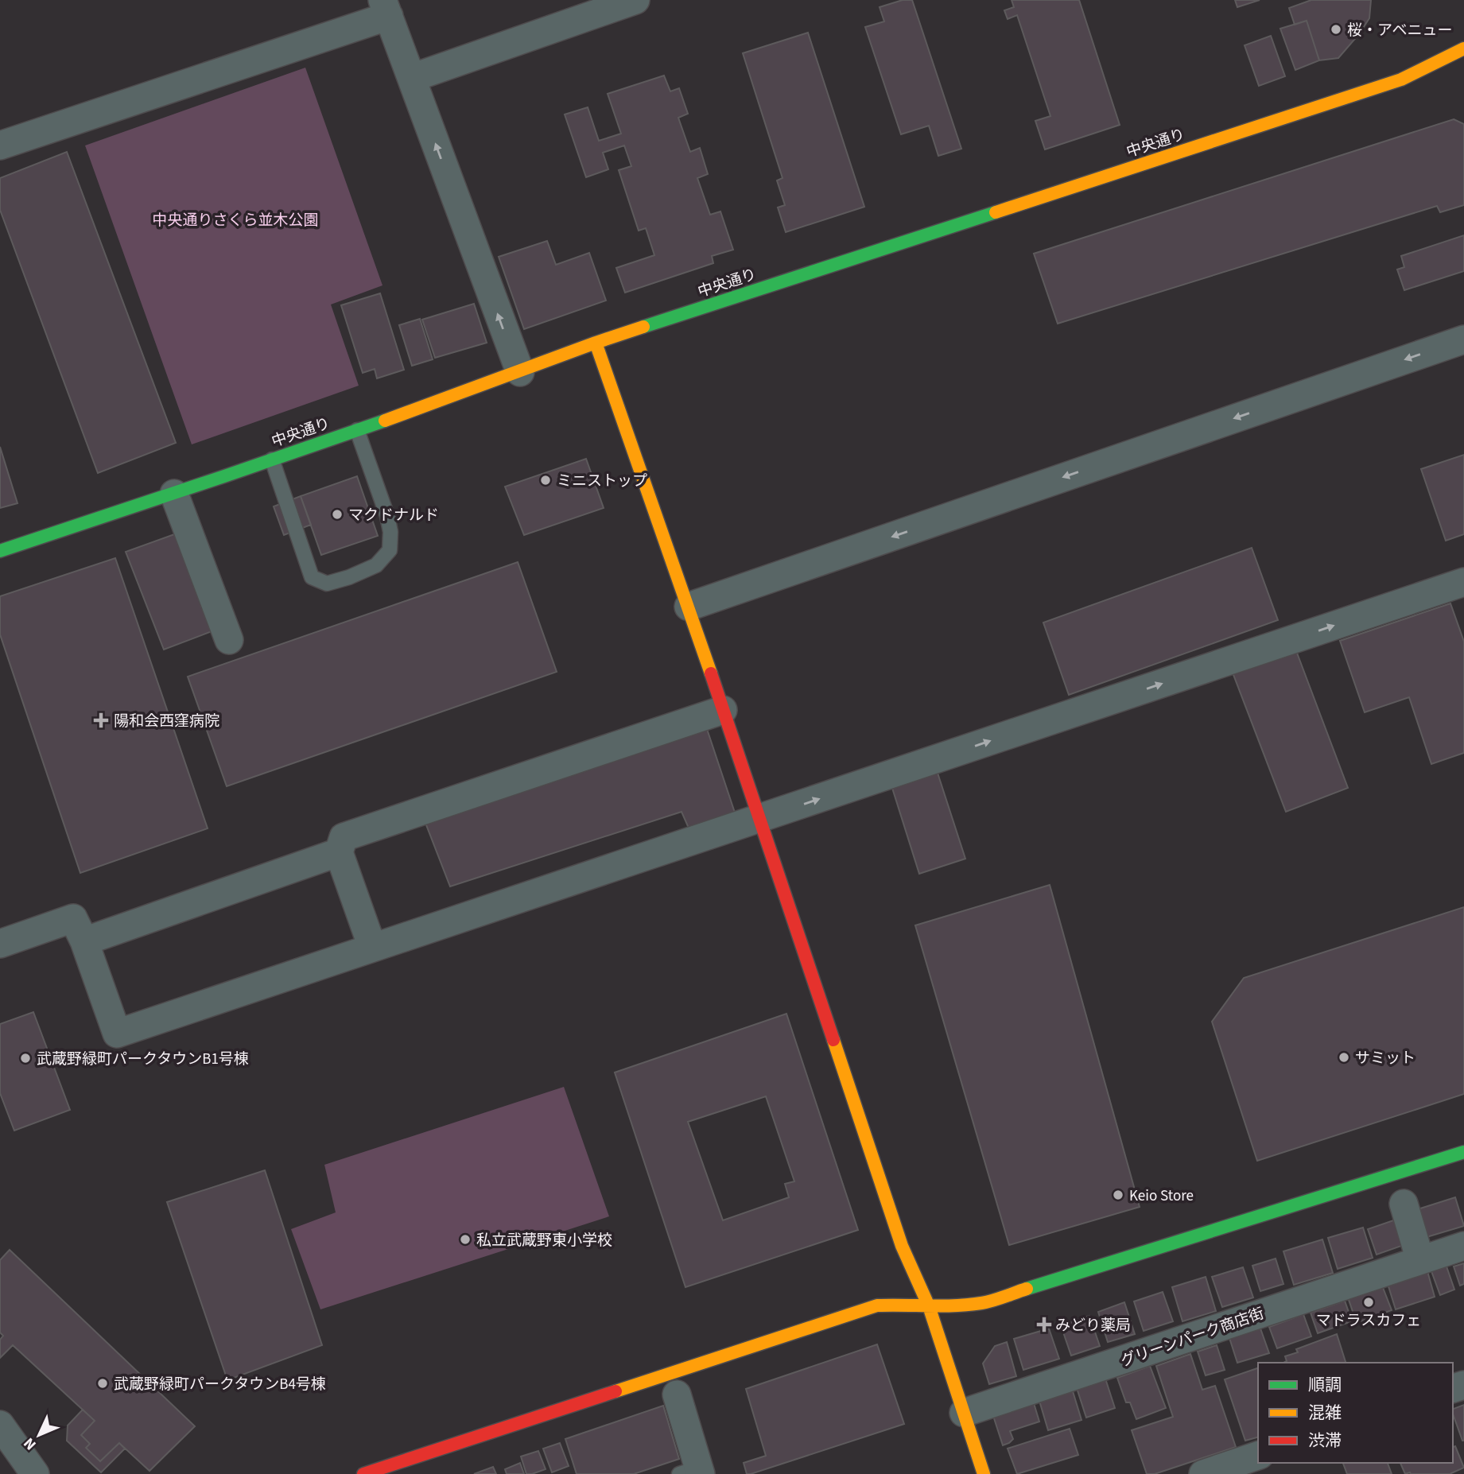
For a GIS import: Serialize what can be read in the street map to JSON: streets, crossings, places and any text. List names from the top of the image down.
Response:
{
  "streets": {
    "street": ["中央通り", "グリーンパーク商店街"]
  },
  "parks": ["中央通りさくら並木公園"],
  "places": {
    "other": [
      "桜・アベニュー",
      "ミニストップ",
      "マクドナルド",
      "サミット",
      "武蔵野緑町パークタウンB1号棟",
      "Keio Store",
      "私立武蔵野東小学校",
      "マドラスカフェ",
      "武蔵野緑町パークタウンB4号棟"
    ],
    "health": ["陽和会西窪病院", "みどり薬局"]
  },
  "legend": ["順調", "混雑", "渋滞"],
  "north": "bottom left"
}
